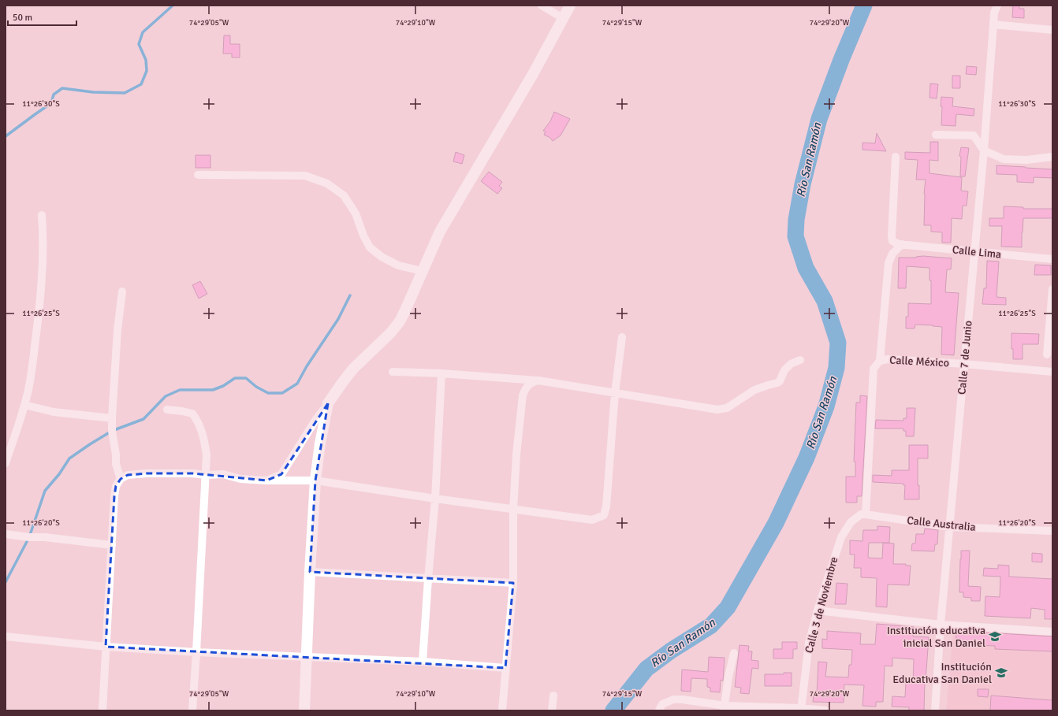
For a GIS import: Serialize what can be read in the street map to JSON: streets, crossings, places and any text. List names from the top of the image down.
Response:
{
  "streets": {
    "street": [
      "Calle Lima",
      "Calle 7 de Junio",
      "Calle México",
      "Calle Australia",
      "Calle 3 de Noviembre"
    ]
  },
  "crossings": [
    ["Calle Lima", "Calle 7 de Junio"],
    ["Calle 7 de Junio", "Calle México"],
    ["Calle 7 de Junio", "Calle Australia"],
    ["Calle Australia", "Calle 3 de Noviembre"]
  ],
  "water": ["Río San Ramón"],
  "places": {
    "school or university": ["Institución educativa inicial San Daniel", "Institución Educativa San Daniel"]
  },
  "scale_bar": "50 m",
  "coordinates": [
    "74°29'05\"W",
    "74°29'10\"W",
    "74°29'15\"W",
    "74°29'20\"W",
    "11°26'30\"S",
    "11°26'25\"S",
    "11°26'20\"S"
  ]
}
